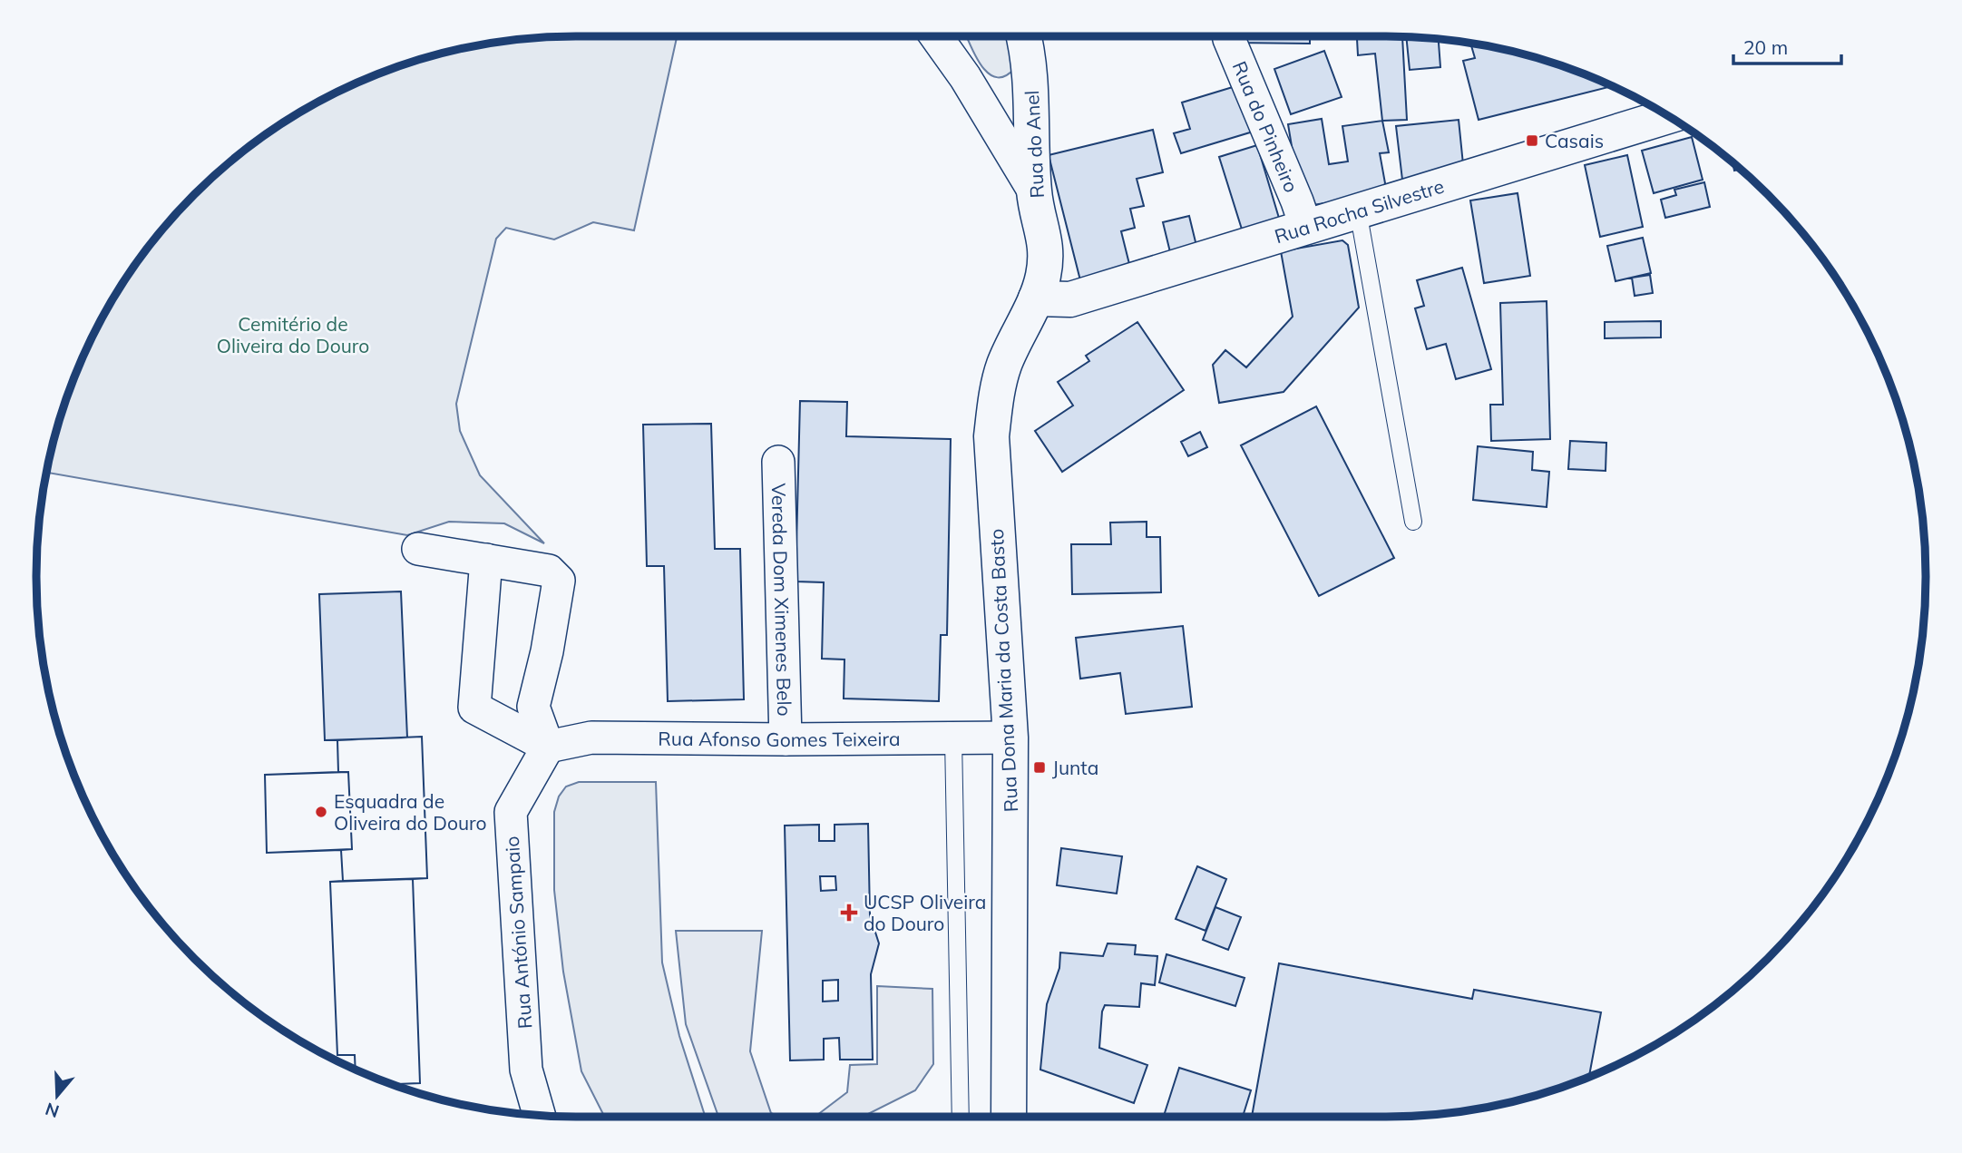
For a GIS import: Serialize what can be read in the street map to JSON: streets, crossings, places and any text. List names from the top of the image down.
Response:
{
  "streets": {
    "street": [
      "Rua do Pinheiro",
      "Rua do Anel",
      "Rua Rocha Silvestre",
      "Vereda Dom Ximenes Belo",
      "Rua Dona Maria da Costa Basto",
      "Rua Afonso Gomes Teixeira",
      "Rua António Sampaio"
    ]
  },
  "crossings": [
    ["Rua do Pinheiro", "Rua Rocha Silvestre"],
    ["Rua do Anel", "Rua Rocha Silvestre"],
    ["Rua do Anel", "Rua Dona Maria da Costa Basto"],
    ["Rua Rocha Silvestre", "Rua Dona Maria da Costa Basto"],
    ["Vereda Dom Ximenes Belo", "Rua Afonso Gomes Teixeira"],
    ["Rua Dona Maria da Costa Basto", "Rua Afonso Gomes Teixeira"],
    ["Rua Afonso Gomes Teixeira", "Rua António Sampaio"]
  ],
  "parks": ["Cemitério de Oliveira do Douro"],
  "places": {
    "transit": ["Casais", "Junta"],
    "other": ["Esquadra de Oliveira do Douro"],
    "health": ["UCSP Oliveira do Douro"]
  },
  "scale_bar": "20 m",
  "north": "bottom"
}
